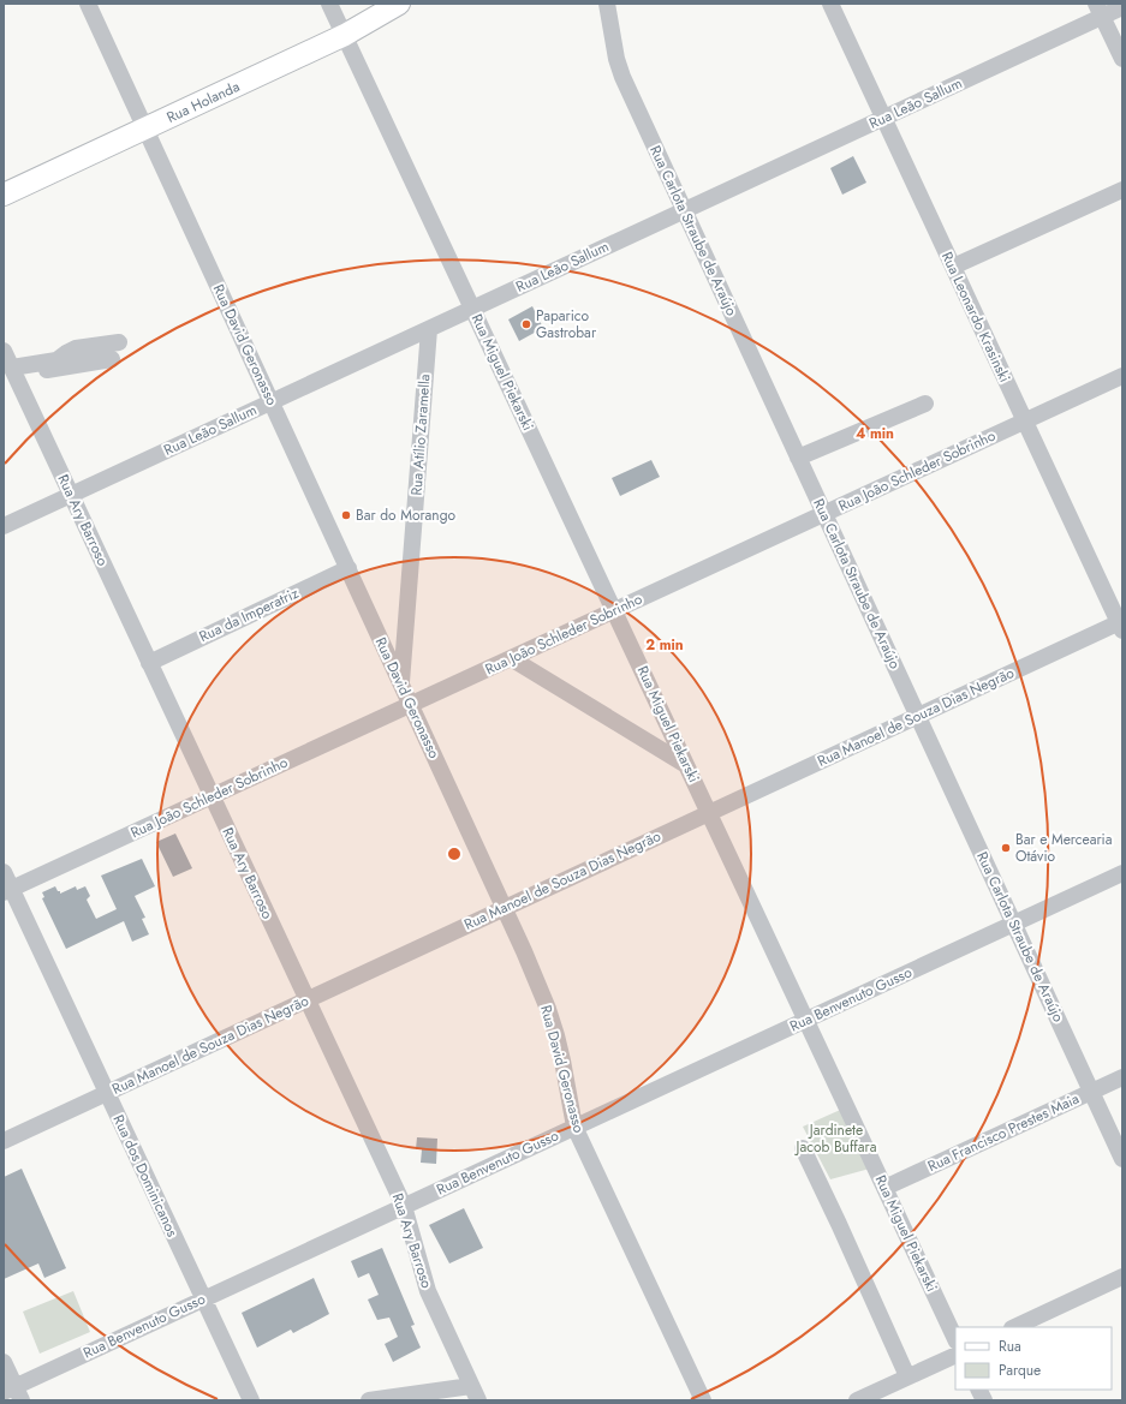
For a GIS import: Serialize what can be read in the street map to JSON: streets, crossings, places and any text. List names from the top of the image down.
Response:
{
  "streets": {
    "main road": ["Rua Holanda"],
    "street": [
      "Rua Leão Sallum",
      "Rua Carlota Straube de Araújo",
      "Rua Leonardo Krasinski",
      "Rua David Geronasso",
      "Rua Miguel Piekarski",
      "Rua Atílio Zaramella",
      "Rua João Schleder Sobrinho",
      "Rua Ary Barroso",
      "Rua da Imperatriz",
      "Rua Manoel de Souza Dias Negrão",
      "Rua Benvenuto Gusso",
      "Rua Francisco Prestes Maia",
      "Rua dos Dominicanos"
    ]
  },
  "crossings": [
    ["Rua Holanda", "Rua David Geronasso"],
    ["Rua Holanda", "Rua Miguel Piekarski"],
    ["Rua Leão Sallum", "Rua Carlota Straube de Araújo"],
    ["Rua Leão Sallum", "Rua Leonardo Krasinski"],
    ["Rua Leão Sallum", "Rua David Geronasso"],
    ["Rua Leão Sallum", "Rua Miguel Piekarski"],
    ["Rua Leão Sallum", "Rua Atílio Zaramella"],
    ["Rua Leão Sallum", "Rua Ary Barroso"],
    ["Rua Carlota Straube de Araújo", "Rua João Schleder Sobrinho"],
    ["Rua Carlota Straube de Araújo", "Rua Manoel de Souza Dias Negrão"],
    ["Rua Carlota Straube de Araújo", "Rua Benvenuto Gusso"],
    ["Rua Carlota Straube de Araújo", "Rua Francisco Prestes Maia"],
    ["Rua Leonardo Krasinski", "Rua João Schleder Sobrinho"],
    ["Rua Leonardo Krasinski", "Rua Manoel de Souza Dias Negrão"],
    ["Rua David Geronasso", "Rua Atílio Zaramella"],
    ["Rua David Geronasso", "Rua João Schleder Sobrinho"],
    ["Rua David Geronasso", "Rua da Imperatriz"],
    ["Rua David Geronasso", "Rua Manoel de Souza Dias Negrão"],
    ["Rua David Geronasso", "Rua Benvenuto Gusso"],
    ["Rua Miguel Piekarski", "Rua João Schleder Sobrinho"],
    ["Rua Miguel Piekarski", "Rua Manoel de Souza Dias Negrão"],
    ["Rua Miguel Piekarski", "Rua Benvenuto Gusso"],
    ["Rua Miguel Piekarski", "Rua Francisco Prestes Maia"],
    ["Rua João Schleder Sobrinho", "Rua Ary Barroso"],
    ["Rua João Schleder Sobrinho", "Rua dos Dominicanos"],
    ["Rua Ary Barroso", "Rua da Imperatriz"],
    ["Rua Ary Barroso", "Rua Manoel de Souza Dias Negrão"],
    ["Rua Ary Barroso", "Rua Benvenuto Gusso"],
    ["Rua Manoel de Souza Dias Negrão", "Rua dos Dominicanos"],
    ["Rua Benvenuto Gusso", "Rua dos Dominicanos"]
  ],
  "parks": ["Jardinete Jacob Buffara"],
  "places": ["Paparico Gastrobar", "Bar do Morango", "Bar e Mercearia Otávio"],
  "legend": ["Rua", "Parque"],
  "rings": ["4 min", "2 min"]
}
